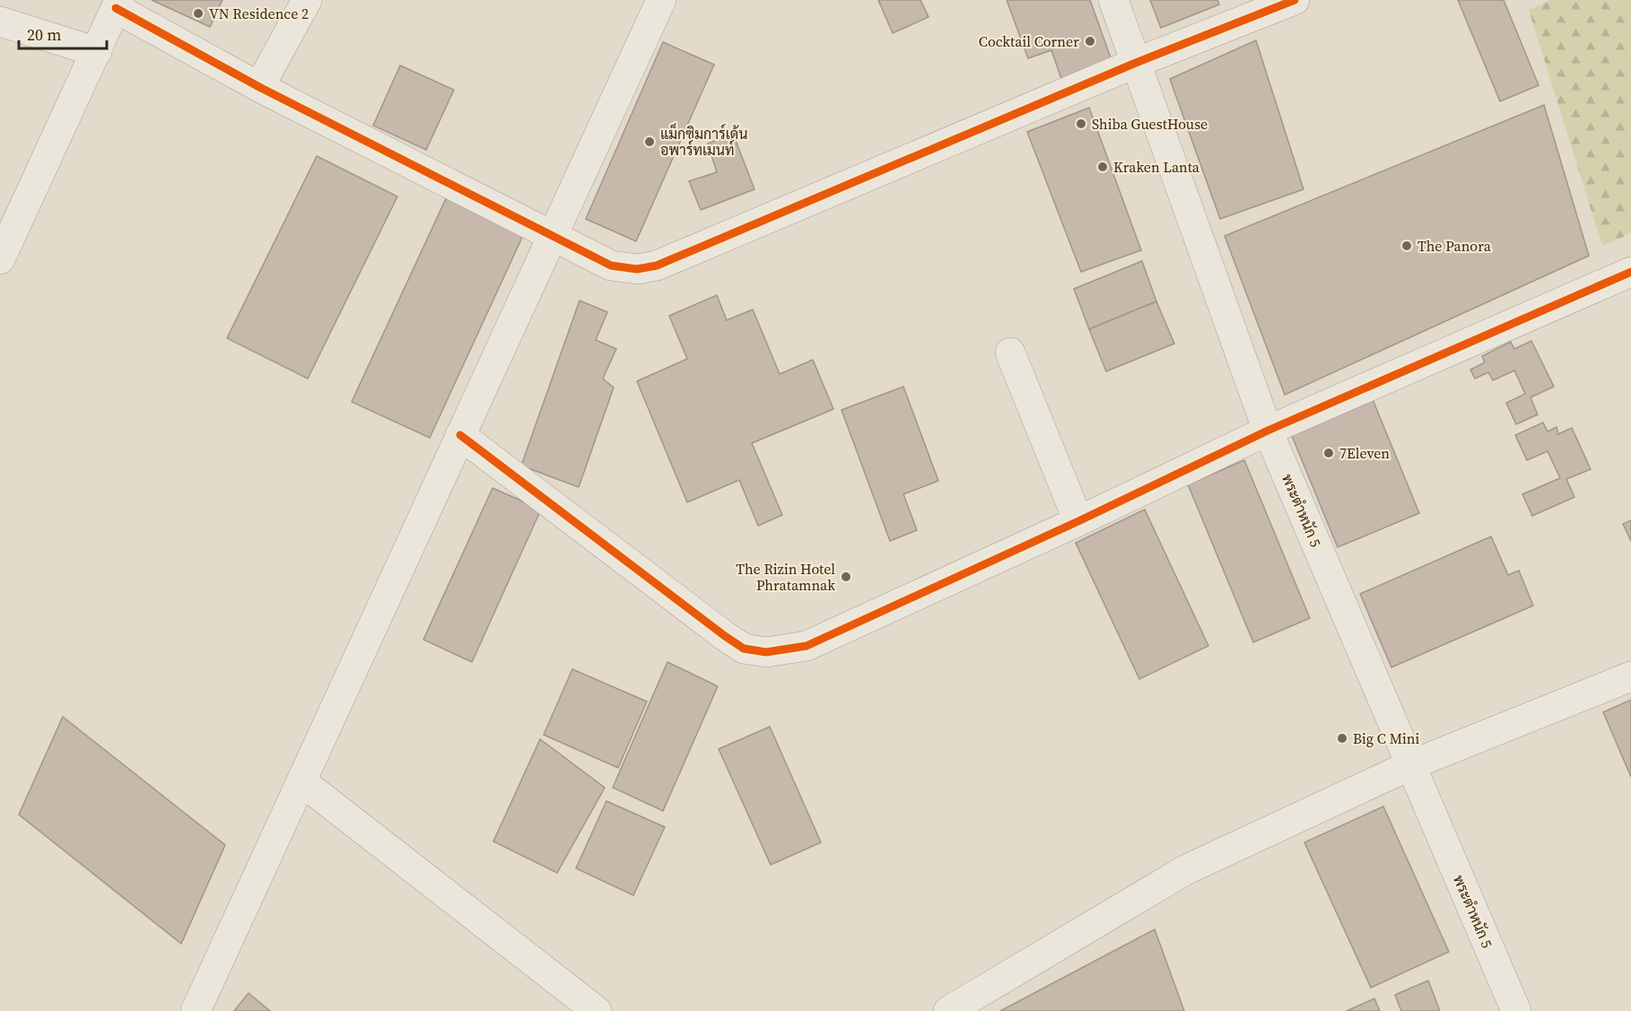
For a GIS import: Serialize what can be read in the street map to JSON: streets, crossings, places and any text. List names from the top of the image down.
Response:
{
  "streets": {
    "street": ["พระตำหนัก 5"]
  },
  "places": [
    "VN Residence 2",
    "Cocktail Corner",
    "Shiba GuestHouse",
    "แม็กซิมการ์เด้น อพาร์ทเมนท์",
    "Kraken Lanta",
    "The Panora",
    "7Eleven",
    "The Rizin Hotel Phratamnak",
    "Big C Mini"
  ],
  "scale_bar": "20 m"
}
